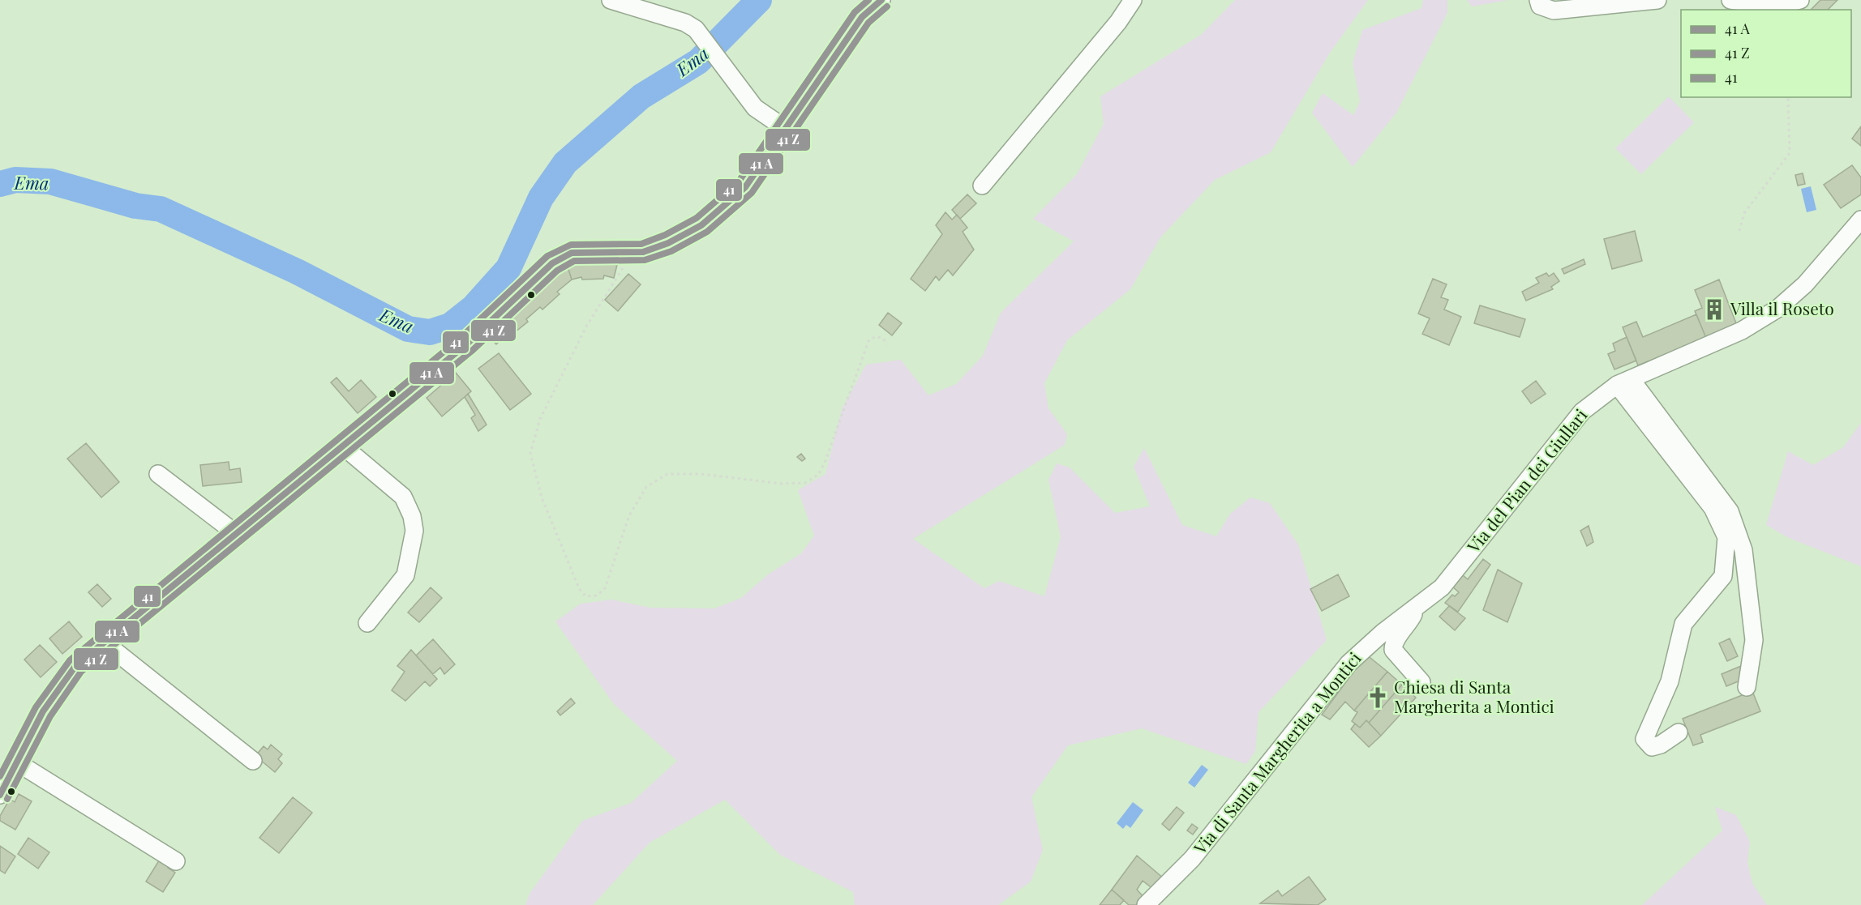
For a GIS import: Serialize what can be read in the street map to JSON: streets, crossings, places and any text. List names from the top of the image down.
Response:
{
  "streets": {
    "street": ["Via del Pian dei Giullari", "Via di Santa Margherita a Montici"]
  },
  "crossings": [
    ["Via del Pian dei Giullari", "Via di Santa Margherita a Montici"]
  ],
  "water": ["Ema"],
  "places": {
    "building": ["Villa il Roseto"],
    "church": ["Chiesa di Santa Margherita a Montici"]
  },
  "lines": ["transit line 41"],
  "legend": ["41 A", "41 Z", "41"]
}
